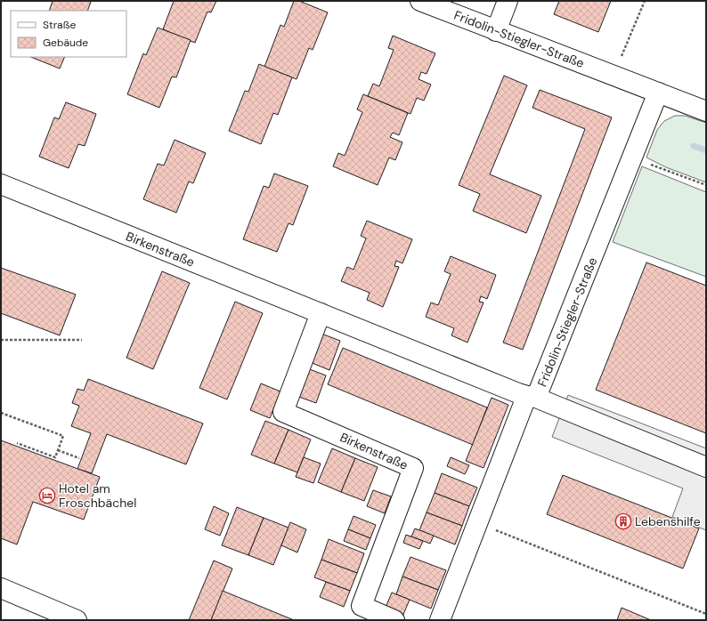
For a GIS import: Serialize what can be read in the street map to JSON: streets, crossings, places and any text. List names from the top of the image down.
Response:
{
  "streets": {
    "street": ["Fridolin-Stiegler-Straße", "Birkenstraße"]
  },
  "crossings": [
    ["Fridolin-Stiegler-Straße", "Birkenstraße"]
  ],
  "places": {
    "hotel": ["Hotel am Froschbächel"],
    "building": ["Lebenshilfe"]
  },
  "legend": ["Straße", "Gebäude"]
}
